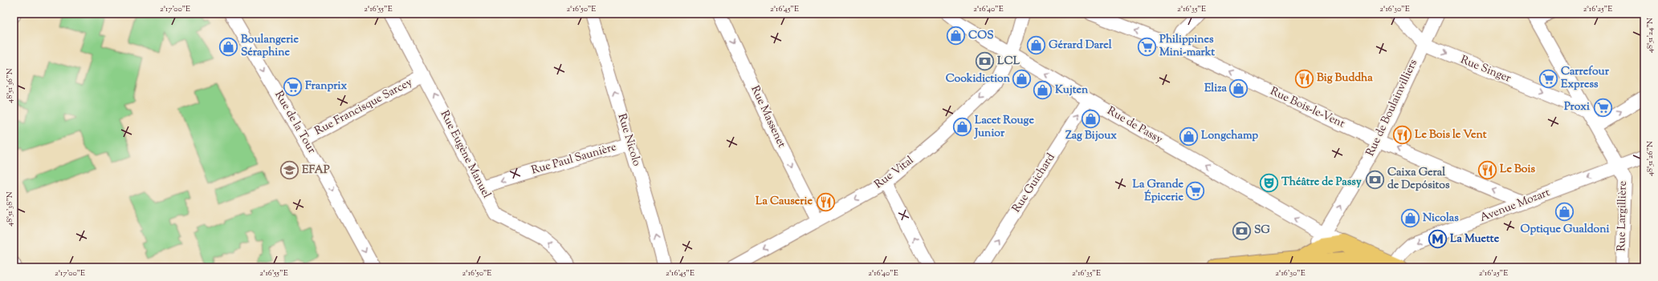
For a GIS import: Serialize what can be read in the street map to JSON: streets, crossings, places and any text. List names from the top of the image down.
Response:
{
  "streets": {
    "street": [
      "Rue Singer",
      "Rue Francisque Sarcey",
      "Rue Bois-le-Vent",
      "Rue de Boulainvilliers",
      "Rue Massenet",
      "Rue de la Tour",
      "Rue de Passy",
      "Rue Nicolo",
      "Rue Eugène Manuel",
      "Rue Paul Saunière",
      "Rue Vital",
      "Rue Guichard",
      "Avenue Mozart",
      "Rue Largillière"
    ]
  },
  "crossings": [
    ["Rue Singer", "Rue de Boulainvilliers"],
    ["Rue Singer", "Rue Largillière"],
    ["Rue Francisque Sarcey", "Rue de la Tour"],
    ["Rue Francisque Sarcey", "Rue Eugène Manuel"],
    ["Rue Bois-le-Vent", "Rue de Boulainvilliers"],
    ["Rue Bois-le-Vent", "Avenue Mozart"],
    ["Rue de Boulainvilliers", "Rue de Passy"],
    ["Rue Massenet", "Rue Vital"],
    ["Rue de Passy", "Rue Vital"],
    ["Rue de Passy", "Rue Guichard"],
    ["Rue Nicolo", "Rue Paul Saunière"],
    ["Rue Eugène Manuel", "Rue Paul Saunière"],
    ["Avenue Mozart", "Rue Largillière"]
  ],
  "one_way": [
    "Rue Singer",
    "Rue Bois-le-Vent",
    "Rue de Boulainvilliers",
    "Rue Massenet",
    "Rue de la Tour",
    "Rue de Passy",
    "Rue Nicolo",
    "Rue Eugène Manuel",
    "Rue Paul Saunière",
    "Rue Vital",
    "Rue Guichard",
    "Avenue Mozart"
  ],
  "places": {
    "shop": [
      "COS",
      "Gérard Darel",
      "Boulangerie Séraphine",
      "Cookidiction",
      "Eliza",
      "Kujten",
      "Zag Bijoux",
      "Lacet Rouge Junior",
      "Longchamp",
      "Optique Gualdoni",
      "Nicolas"
    ],
    "supermarket": [
      "Philippines Mini-markt",
      "Carrefour Express",
      "Franprix",
      "Proxi",
      "La Grande Épicerie"
    ],
    "bank": ["LCL", "Caixa Geral de Depósitos", "SG"],
    "restaurant": [
      "Big Buddha",
      "Le Bois le Vent",
      "Le Bois",
      "La Causerie"
    ],
    "school or university": ["EFAP"],
    "theatre": ["Théâtre de Passy"],
    "metro station": ["La Muette"]
  },
  "coordinates": [
    "2°17'00\"E",
    "2°16'55\"E",
    "2°16'50\"E",
    "2°16'45\"E",
    "2°16'40\"E",
    "2°16'35\"E",
    "2°16'30\"E",
    "2°16'25\"E",
    "48°51'24\"N",
    "48°51'36\"N",
    "48°51'26\"N",
    "48°51'38\"N"
  ]
}
